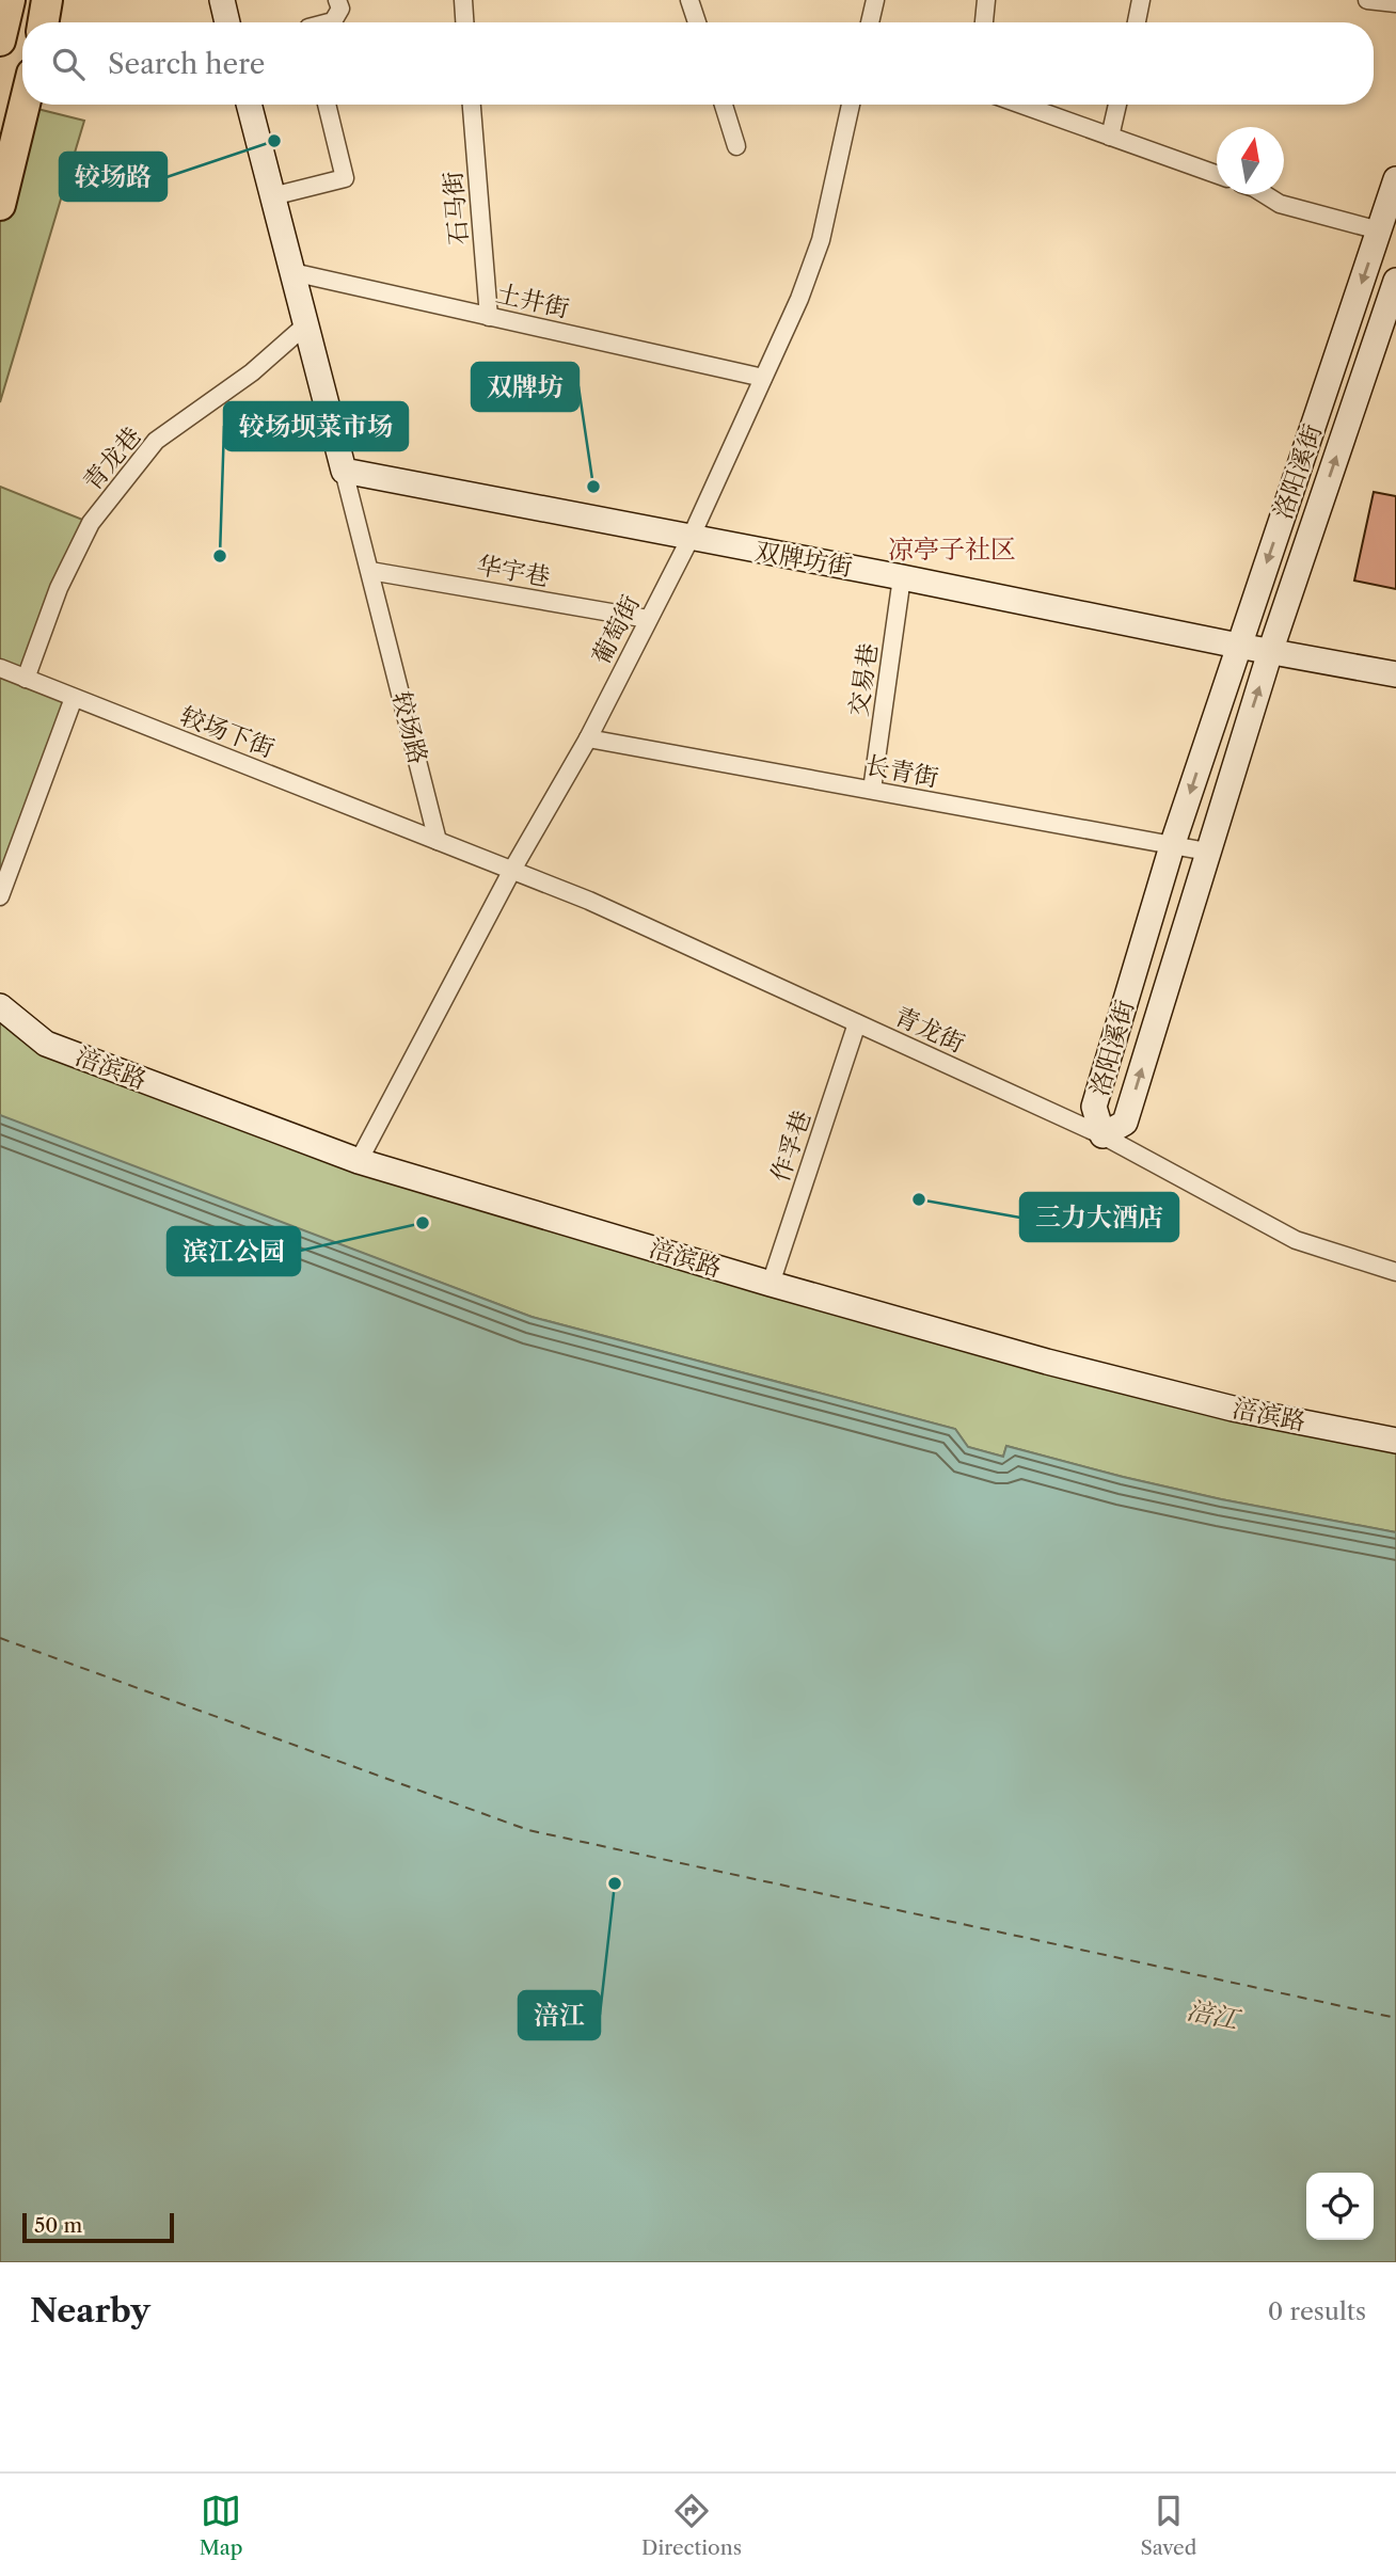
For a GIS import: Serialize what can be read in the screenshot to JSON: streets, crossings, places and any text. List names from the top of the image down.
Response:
{
  "streets": {
    "street": [
      "石马街",
      "土井街",
      "青龙巷",
      "洛阳溪街",
      "双牌坊街",
      "华宇巷",
      "葡萄街",
      "交易巷",
      "较场路",
      "较场下街",
      "长青街",
      "青龙街",
      "涪滨路",
      "作孚巷"
    ]
  },
  "crossings": [
    ["石马街", "土井街"],
    ["土井街", "葡萄街"],
    ["土井街", "较场路"],
    ["青龙巷", "较场路"],
    ["青龙巷", "较场下街"],
    ["洛阳溪街", "双牌坊街"],
    ["洛阳溪街", "长青街"],
    ["洛阳溪街", "青龙街"],
    ["双牌坊街", "葡萄街"],
    ["双牌坊街", "交易巷"],
    ["双牌坊街", "较场路"],
    ["华宇巷", "葡萄街"],
    ["华宇巷", "较场路"],
    ["葡萄街", "长青街"],
    ["葡萄街", "青龙街"],
    ["葡萄街", "涪滨路"],
    ["交易巷", "长青街"],
    ["较场路", "较场下街"],
    ["较场路", "青龙街"],
    ["较场下街", "青龙街"],
    ["青龙街", "作孚巷"],
    ["涪滨路", "作孚巷"]
  ],
  "districts": ["凉亭子社区"],
  "water": ["涪江"],
  "places": [
    "较场路",
    "双牌坊",
    "较场坝菜市场",
    "三力大酒店",
    "滨江公园",
    "涪江"
  ],
  "scale_bar": "50 m",
  "north": "top",
  "page": {
    "search": "Search here",
    "scale": "50 m",
    "heading": ["Nearby", "0 results"],
    "nav": ["Map", "Directions", "Saved"]
  }
}
